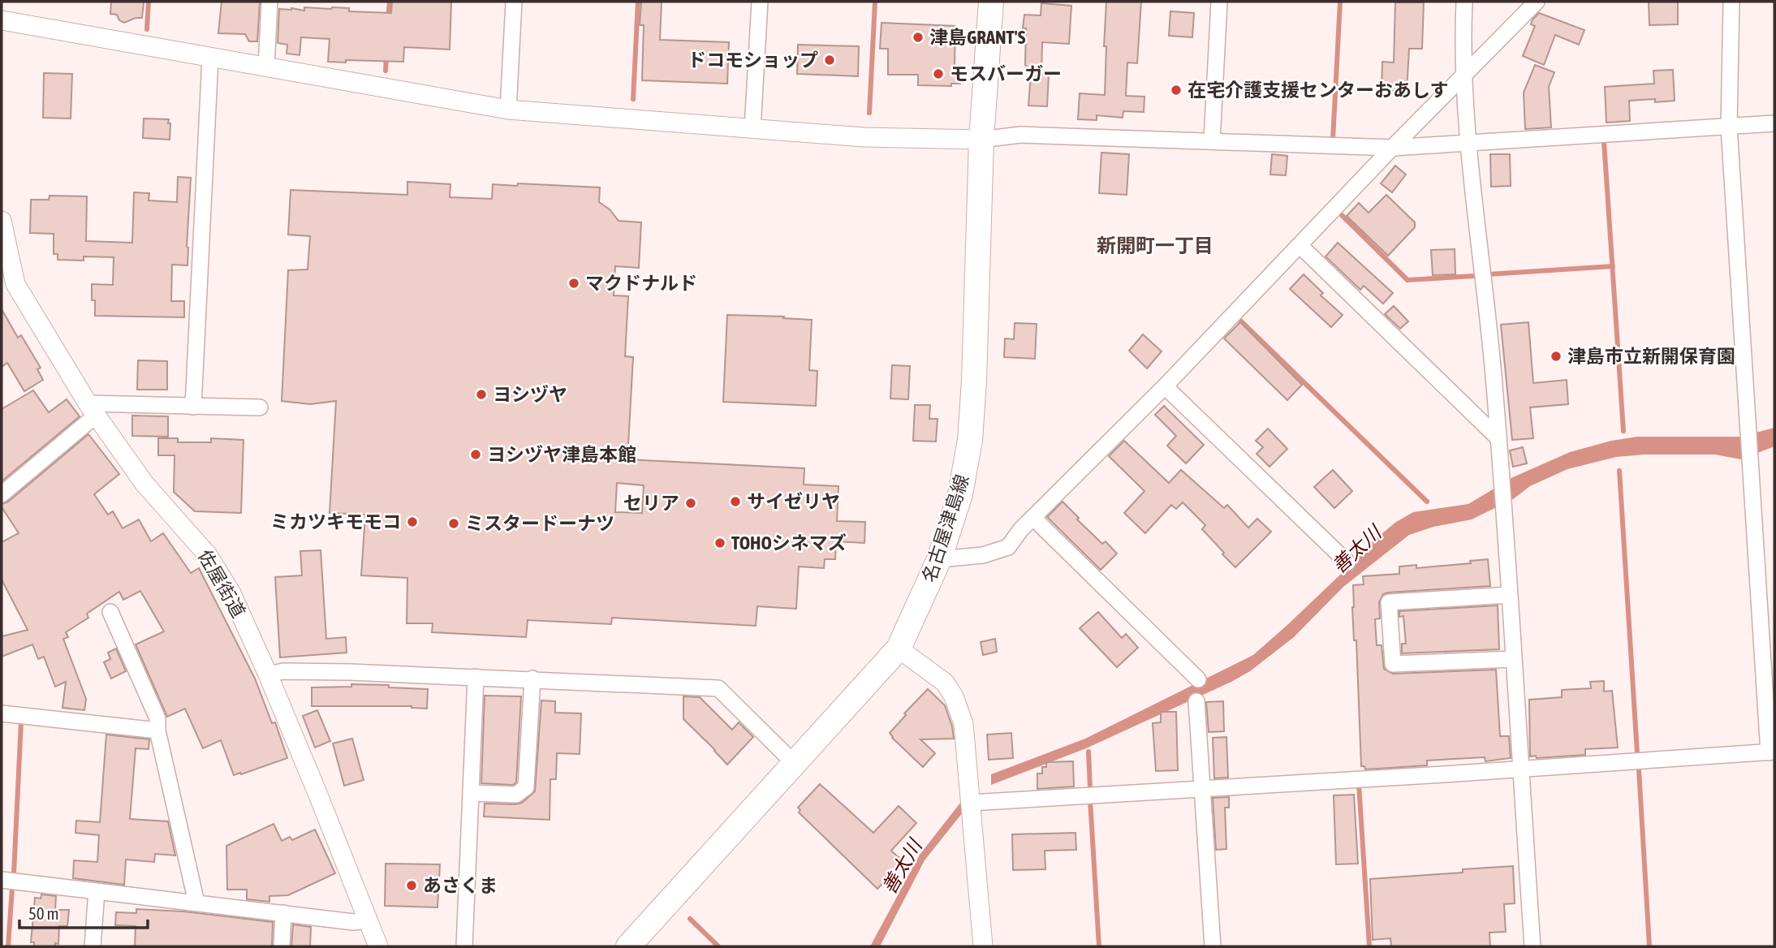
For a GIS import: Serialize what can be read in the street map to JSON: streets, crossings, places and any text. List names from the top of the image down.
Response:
{
  "streets": {
    "main road": ["名古屋津島線"],
    "street": ["佐屋街道"]
  },
  "districts": ["新開町一丁目"],
  "water": ["善太川"],
  "places": [
    "津島GRANT'S",
    "ドコモショップ",
    "モスバーガー",
    "在宅介護支援センターおあしす",
    "マクドナルド",
    "津島市立新開保育園",
    "ヨシヅヤ",
    "ヨシヅヤ津島本館",
    "サイゼリヤ",
    "セリア",
    "ミカツキモモコ",
    "ミスタードーナツ",
    "TOHOシネマズ",
    "あさくま"
  ],
  "scale_bar": "50 m"
}
